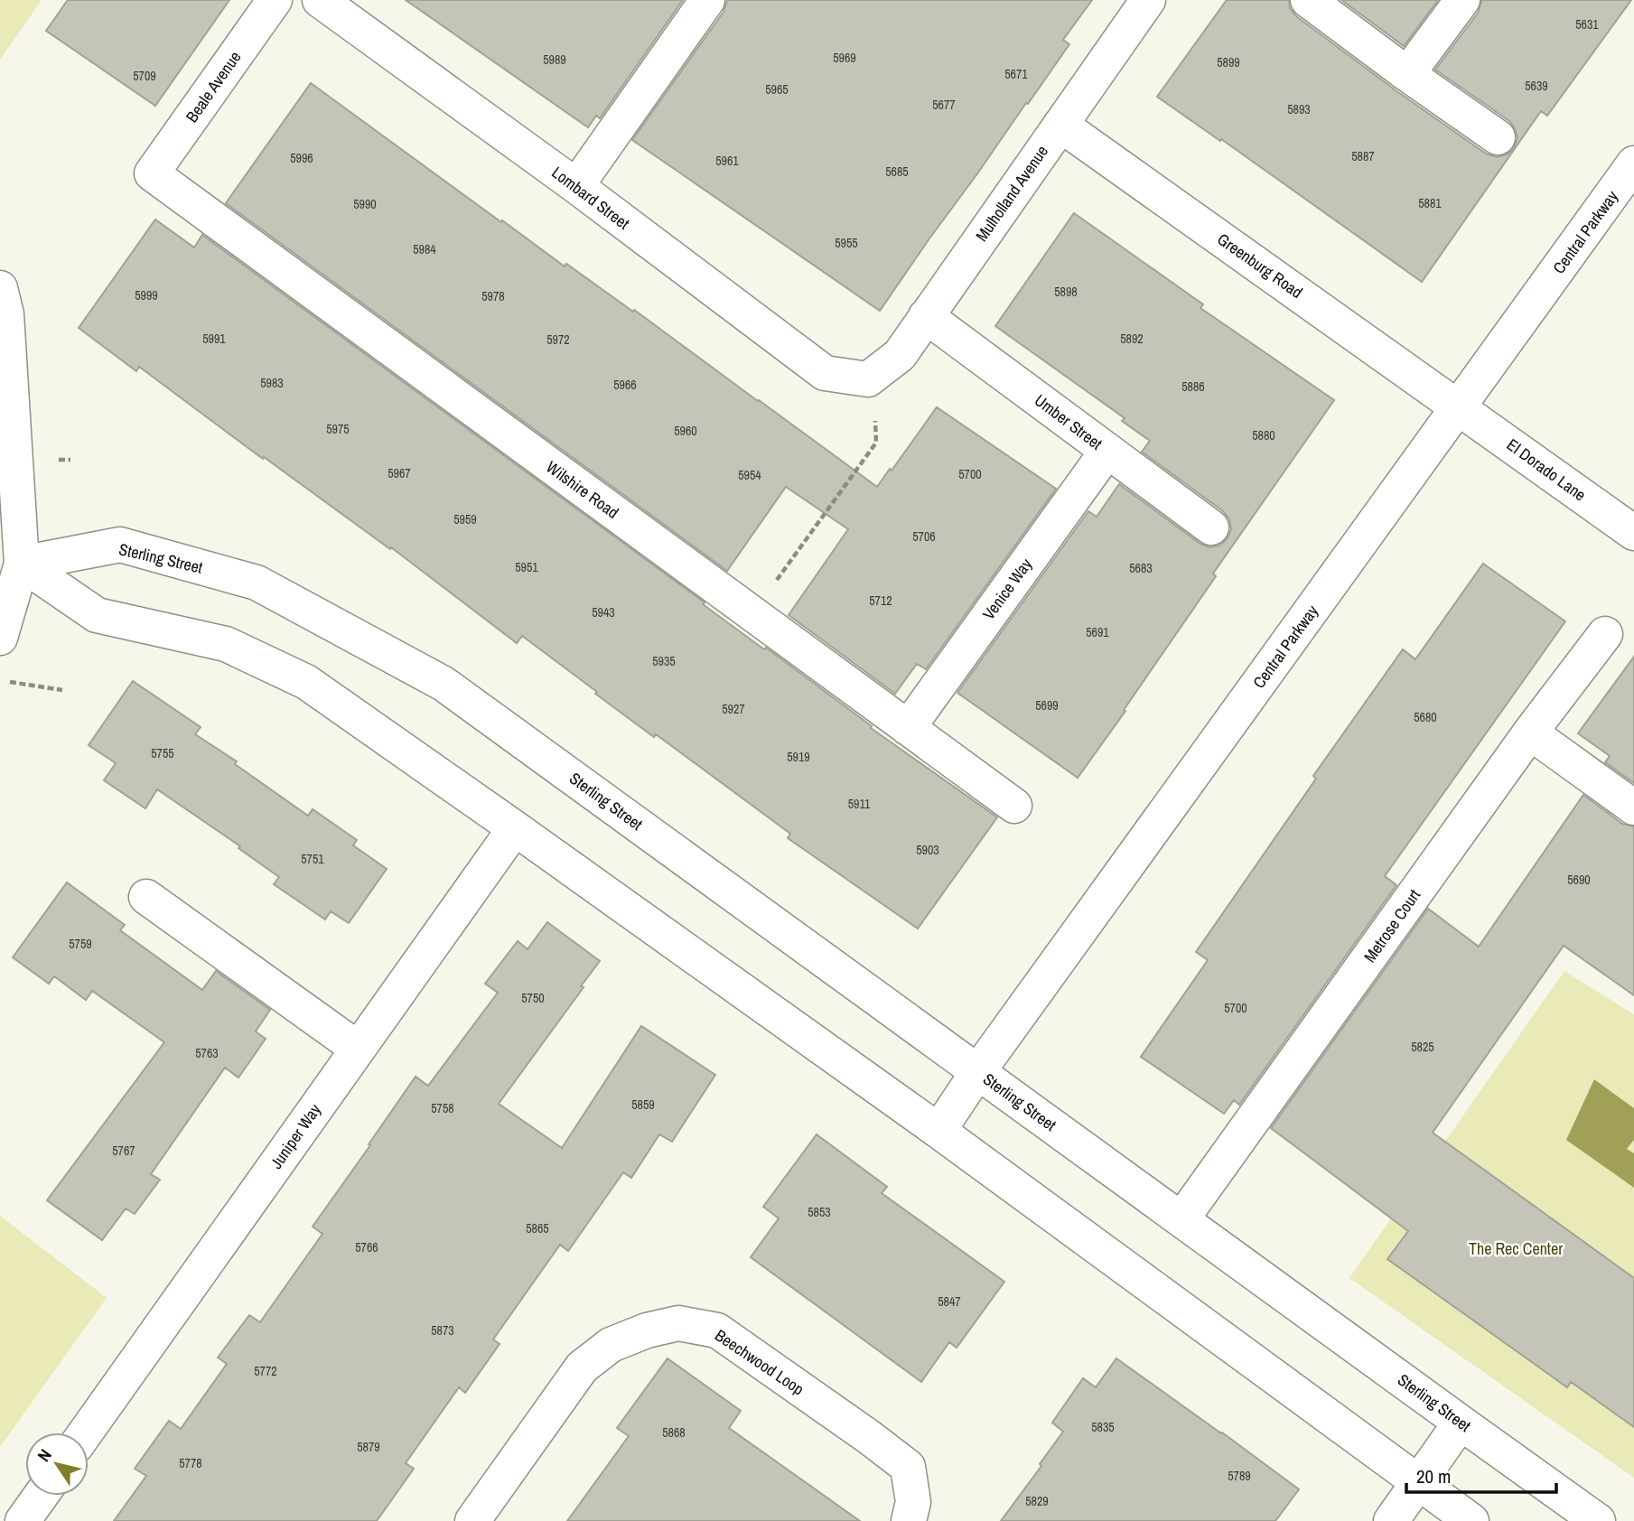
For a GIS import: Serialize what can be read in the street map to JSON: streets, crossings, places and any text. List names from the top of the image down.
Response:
{
  "streets": {
    "street": [
      "Beale Avenue",
      "Mulholland Avenue",
      "Lombard Street",
      "Central Parkway",
      "Greenburg Road",
      "Umber Street",
      "El Dorado Lane",
      "Wilshire Road",
      "Sterling Street",
      "Venice Way",
      "Metrose Court",
      "Juniper Way",
      "Beechwood Loop"
    ]
  },
  "crossings": [
    ["Beale Avenue", "Wilshire Road"],
    ["Mulholland Avenue", "Lombard Street"],
    ["Mulholland Avenue", "Greenburg Road"],
    ["Mulholland Avenue", "Umber Street"],
    ["Central Parkway", "Greenburg Road"],
    ["Central Parkway", "El Dorado Lane"],
    ["Central Parkway", "Sterling Street"],
    ["Greenburg Road", "El Dorado Lane"],
    ["Umber Street", "Venice Way"],
    ["Wilshire Road", "Venice Way"],
    ["Sterling Street", "Metrose Court"]
  ],
  "parks": ["The Rec Center"],
  "house_numbers": [
    "5631",
    "5969",
    "5989",
    "5899",
    "5671",
    "5709",
    "5639",
    "5965",
    "5677",
    "5893",
    "5887",
    "5996",
    "5961",
    "5685",
    "5881",
    "5990",
    "5955",
    "5984",
    "5898",
    "5999",
    "5978",
    "5991",
    "5892",
    "5972",
    "5983",
    "5966",
    "5886",
    "5975",
    "5960",
    "5880",
    "5967",
    "5700",
    "5954",
    "5959",
    "5706",
    "5951",
    "5683",
    "5712",
    "5943",
    "5691",
    "5935",
    "5699",
    "5927",
    "5680",
    "5755",
    "5919",
    "5911",
    "5903",
    "5751",
    "5690",
    "5759",
    "5750",
    "5700",
    "5825",
    "5763",
    "5859",
    "5758",
    "5767",
    "5853",
    "5865",
    "5766",
    "5847",
    "5873",
    "5772",
    "5835",
    "5868",
    "5879",
    "5778",
    "5789",
    "5829"
  ],
  "scale_bar": "20 m",
  "north": "top left"
}
